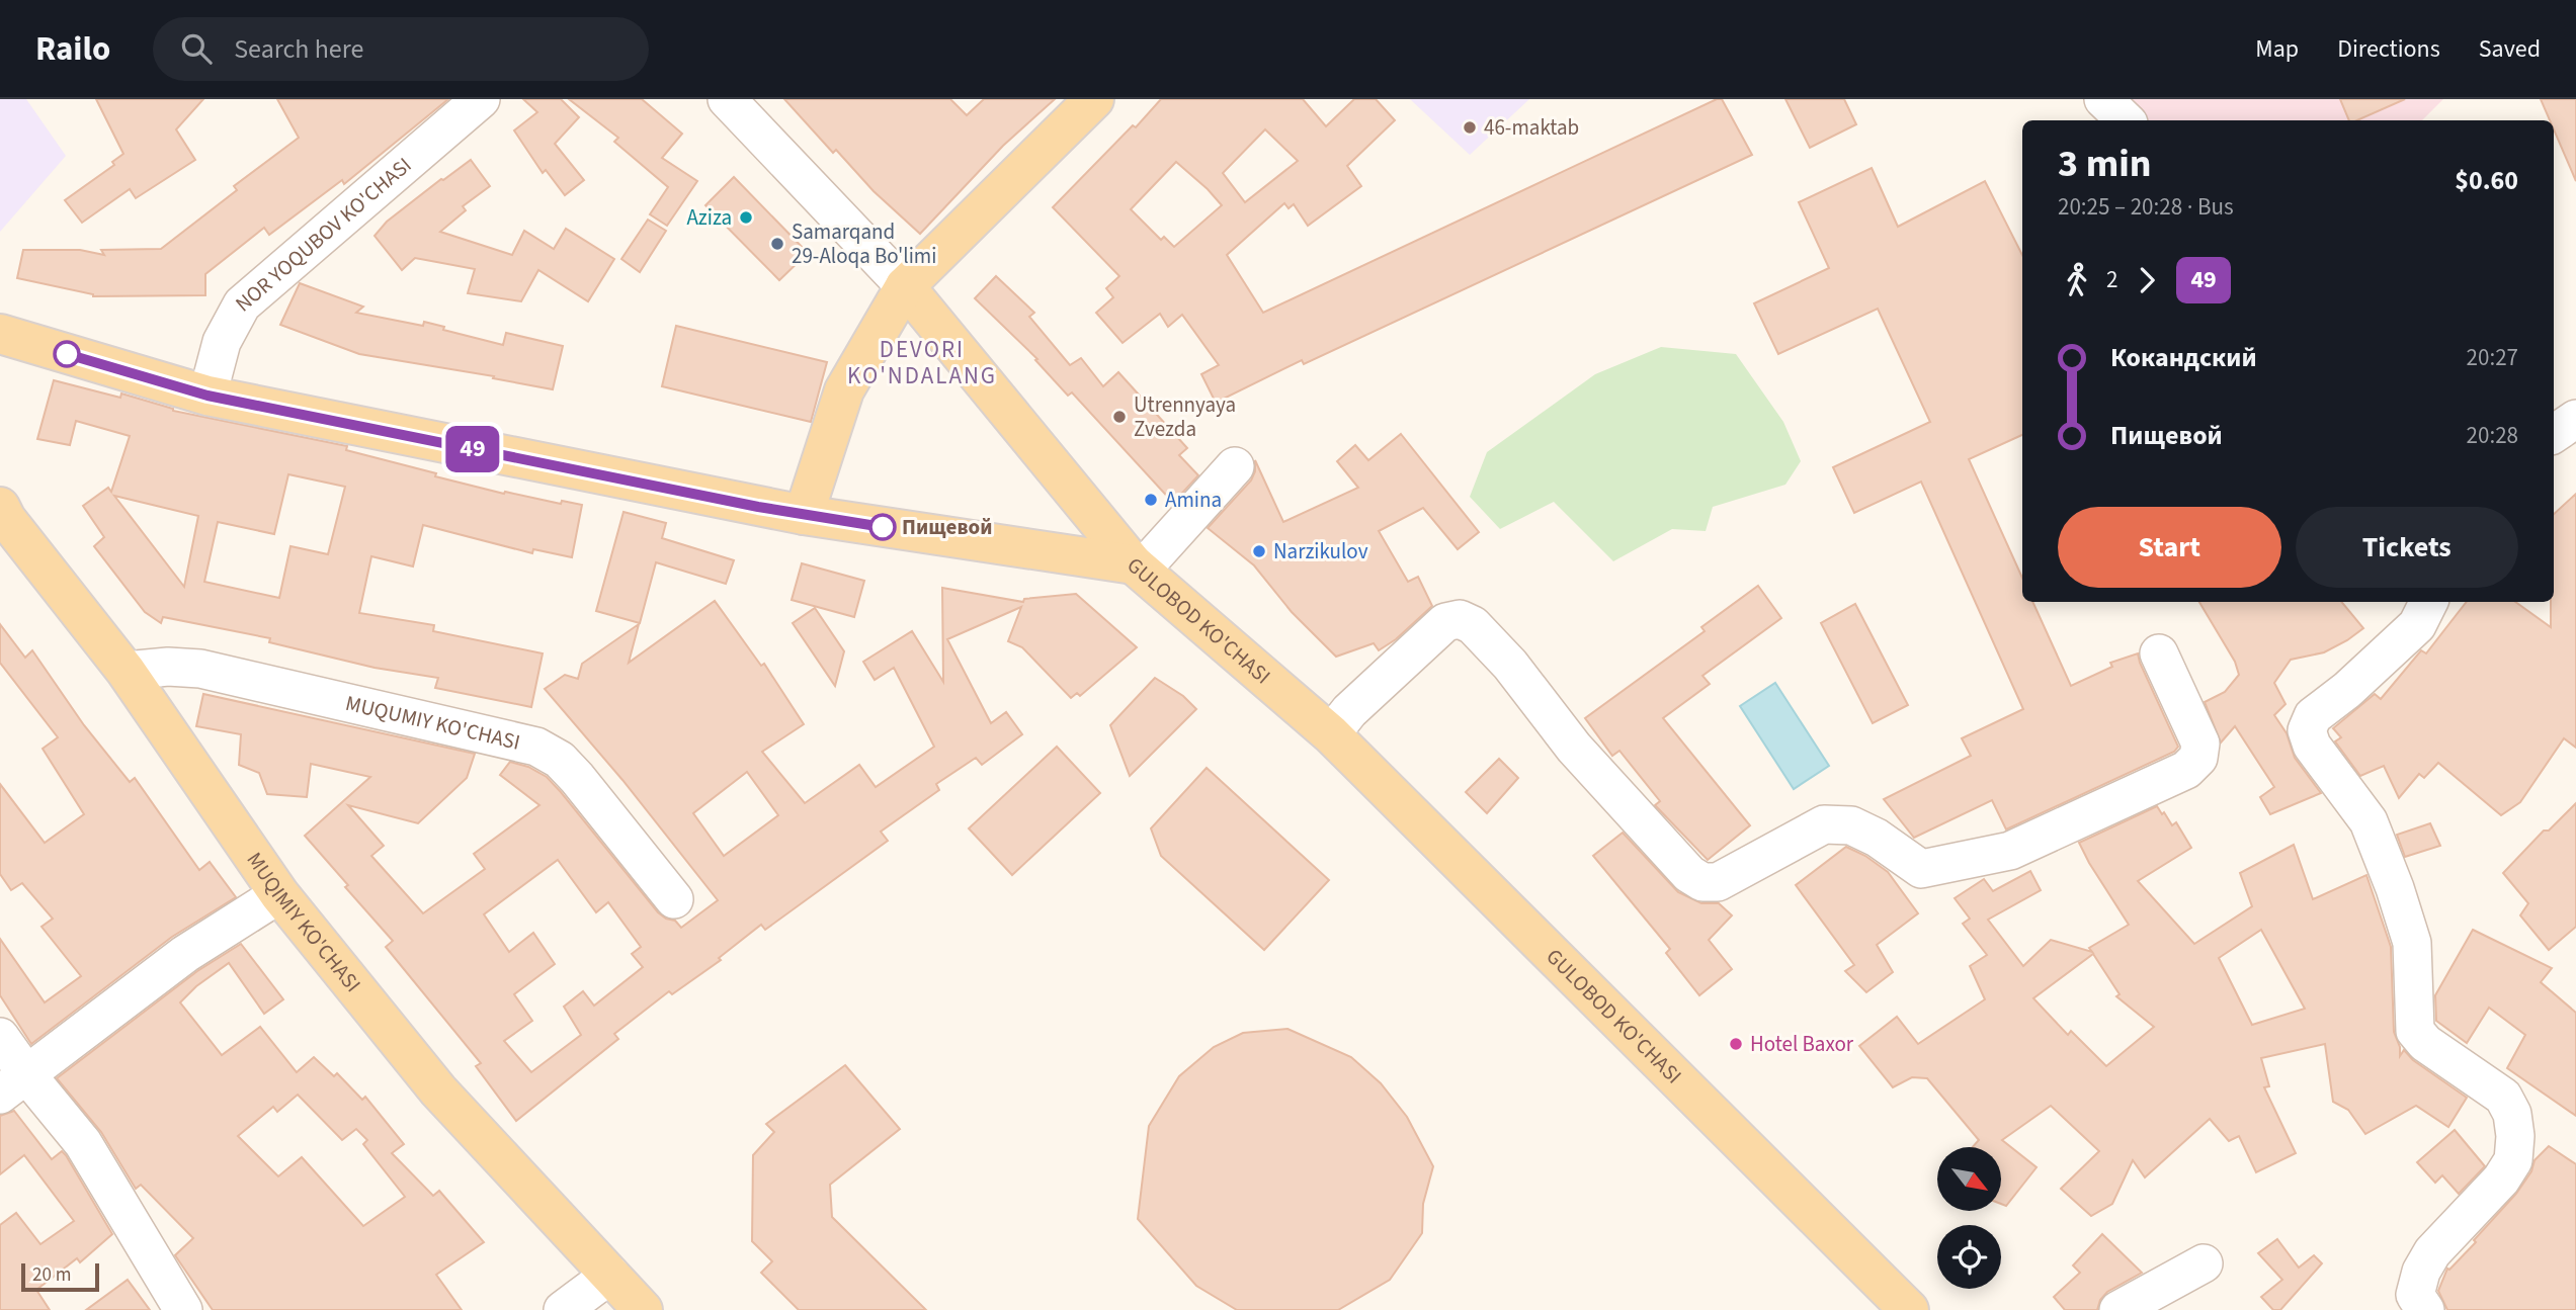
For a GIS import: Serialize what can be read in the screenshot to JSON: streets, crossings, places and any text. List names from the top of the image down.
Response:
{
  "streets": {
    "main road": ["GULOBOD KO'CHASI", "MUQIMIY KO'CHASI"],
    "street": ["NOR YOQUBOV KO'CHASI", "MUQUMIY KO'CHASI"]
  },
  "crossings": [
    ["NOR YOQUBOV KO'CHASI", "GULOBOD KO'CHASI"],
    ["MUQUMIY KO'CHASI", "MUQIMIY KO'CHASI"]
  ],
  "districts": ["DEVORI KO'NDALANG"],
  "places": [
    "46-maktab",
    "Aziza",
    "Samarqand 29-Aloqa Bo'limi",
    "Utrennyaya Zvezda",
    "Amina",
    "Пищевой",
    "Narzikulov",
    "Hotel Baxor"
  ],
  "lines": ["bus line 49"],
  "scale_bar": "20 m",
  "north": "bottom right",
  "page": {
    "header": "Railo",
    "search": "Search here",
    "nav": ["Map", "Directions", "Saved"],
    "on_map": "49",
    "heading": ["3 min", "20:25 – 20:28 · Bus", "$0.60"],
    "legs": ["2", "49"],
    "list": [
      {
        "name": "Кокандский",
        "value": "20:27"
      },
      {
        "name": "Пищевой",
        "value": "20:28"
      }
    ],
    "buttons": ["Start", "Tickets"],
    "scale": "20 m"
  }
}
